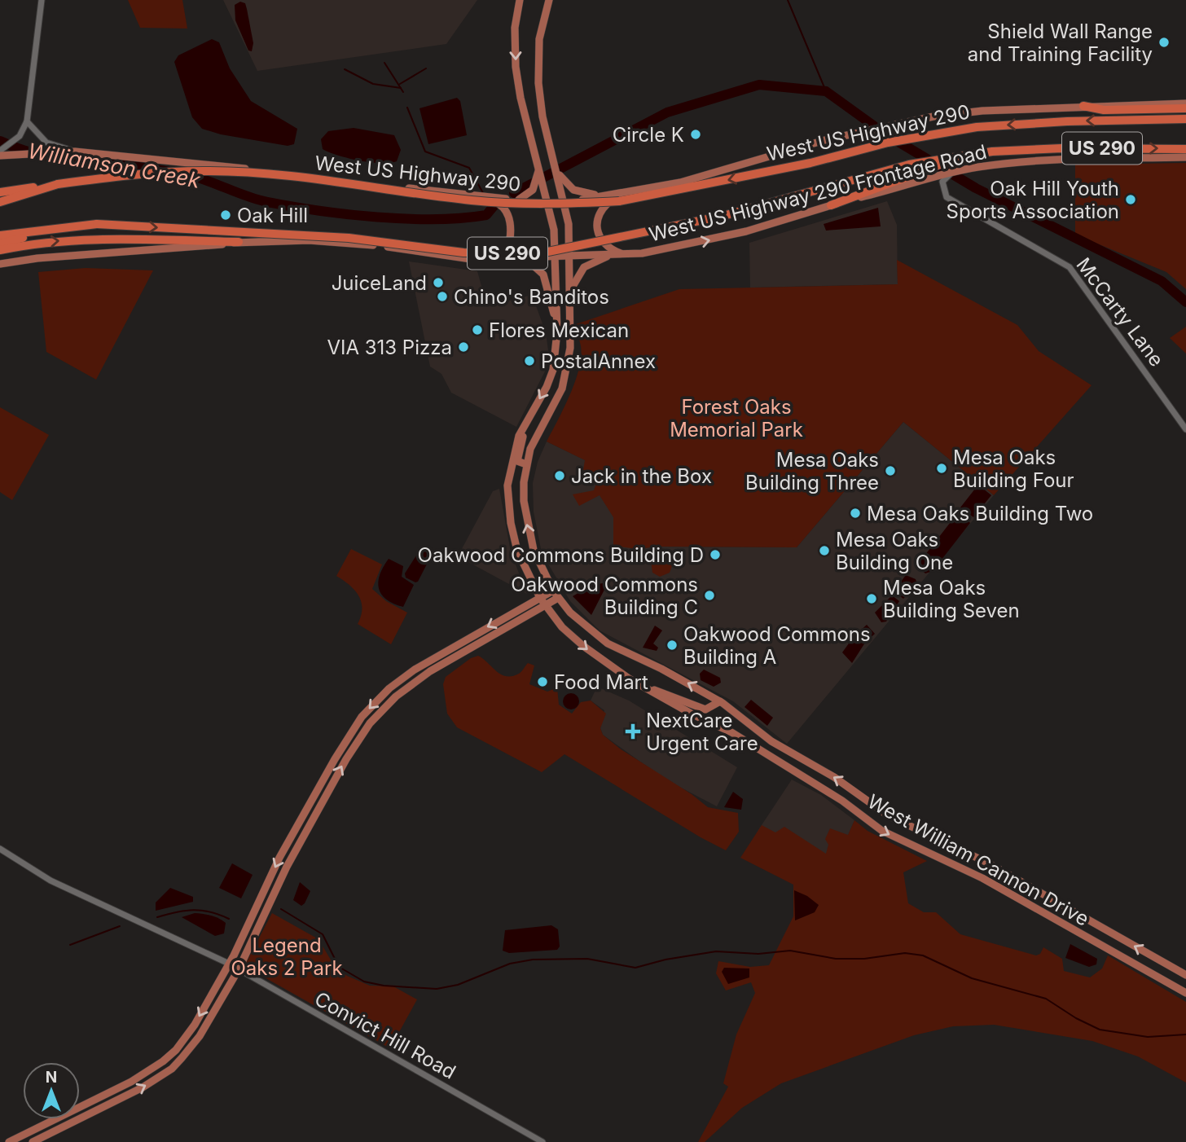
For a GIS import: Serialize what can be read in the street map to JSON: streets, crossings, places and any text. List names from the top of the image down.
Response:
{
  "streets": {
    "highway": ["West US Highway 290", "US 290"],
    "main road": ["West US Highway 290 Frontage Road", "West William Cannon Drive"],
    "street": ["McCarty Lane", "Convict Hill Road"]
  },
  "crossings": [
    ["West US Highway 290 Frontage Road", "McCarty Lane"],
    ["West US Highway 290 Frontage Road", "West William Cannon Drive"]
  ],
  "water": ["Williamson Creek"],
  "parks": ["Forest Oaks Memorial Park", "Legend Oaks 2 Park"],
  "places": {
    "other": [
      "Shield Wall Range and Training Facility",
      "Circle K",
      "Oak Hill Youth Sports Association",
      "Oak Hill",
      "JuiceLand",
      "Chino's Banditos",
      "Flores Mexican",
      "VIA 313 Pizza",
      "PostalAnnex",
      "Mesa Oaks Building Four",
      "Mesa Oaks Building Three",
      "Jack in the Box",
      "Mesa Oaks Building Two",
      "Mesa Oaks Building One",
      "Oakwood Commons Building D",
      "Oakwood Commons Building C",
      "Mesa Oaks Building Seven",
      "Oakwood Commons Building A",
      "Food Mart"
    ],
    "health": ["NextCare Urgent Care"]
  },
  "north": "top"
}
